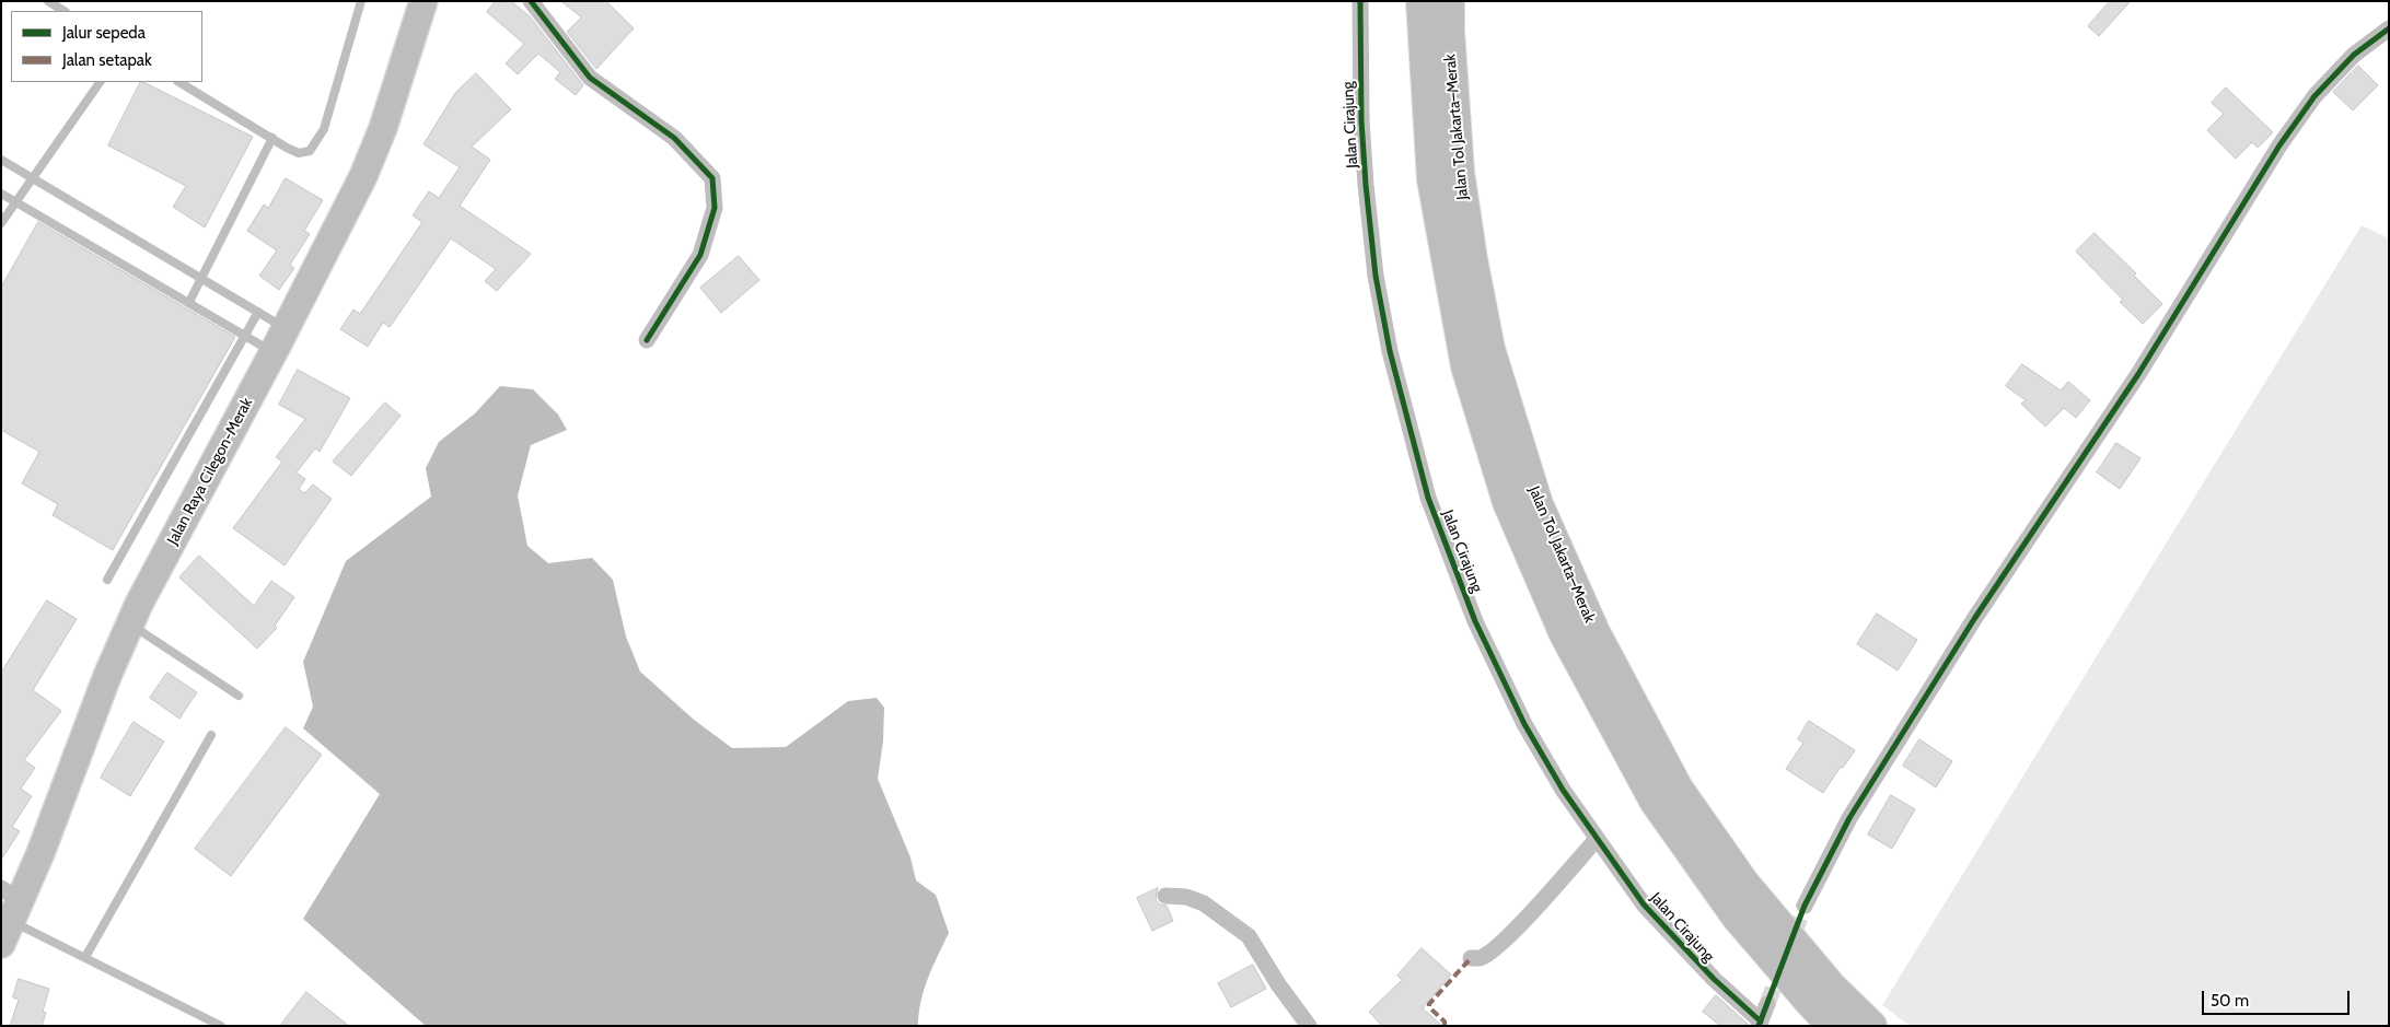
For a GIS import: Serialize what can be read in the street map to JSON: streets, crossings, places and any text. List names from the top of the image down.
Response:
{
  "streets": {
    "highway": ["Jalan Tol Jakarta–Merak", "Jalan Raya Cilegon-Merak"],
    "street": ["Jalan Cirajung"]
  },
  "legend": ["Jalur sepeda", "Jalan setapak"],
  "scale_bar": "50 m"
}
